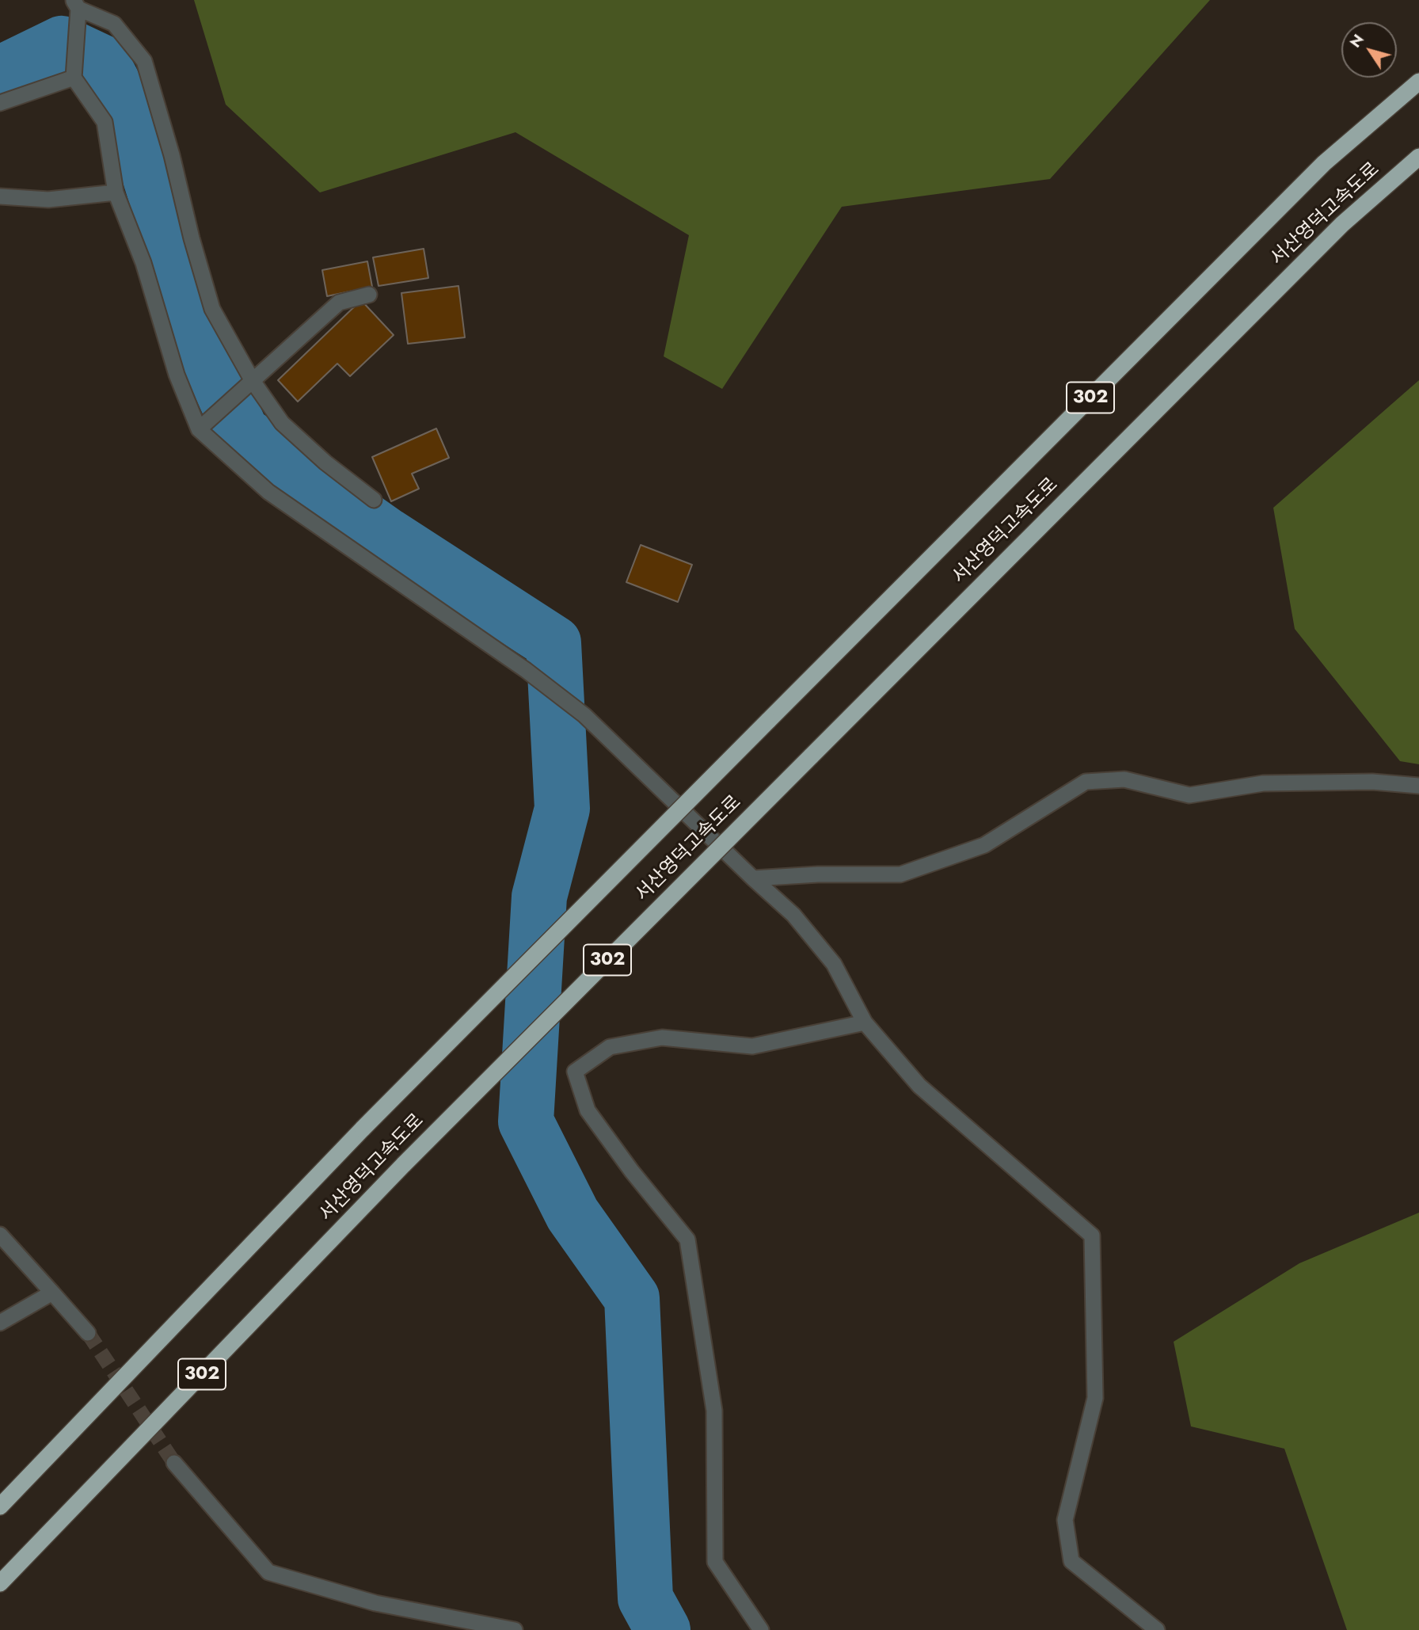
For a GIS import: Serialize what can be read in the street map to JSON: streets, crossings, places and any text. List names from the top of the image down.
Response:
{
  "streets": {
    "highway": ["서산영덕고속도로", "302"]
  },
  "north": "top left"
}
